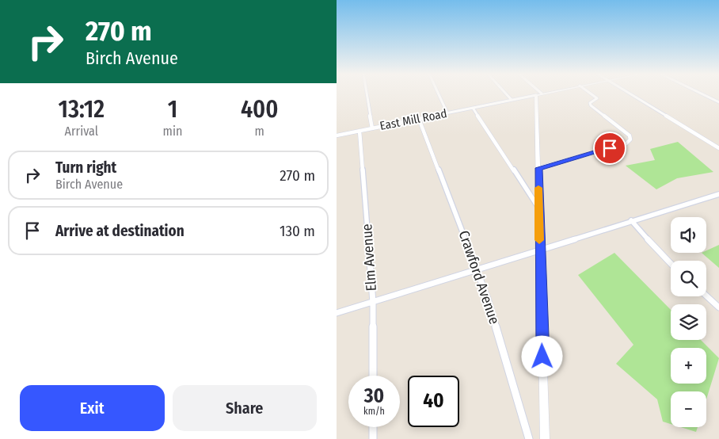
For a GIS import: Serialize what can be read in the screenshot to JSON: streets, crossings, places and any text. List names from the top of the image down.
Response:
{
  "streets": {
    "street": ["East Mill Road", "Elm Avenue", "Crawford Avenue"]
  },
  "crossings": [
    ["East Mill Road", "Elm Avenue"],
    ["East Mill Road", "Crawford Avenue"]
  ],
  "page": {
    "turn": ["270 m", "Birch Avenue"],
    "eta": [
      "13:12",
      "Arrival",
      "1",
      "min",
      "400",
      "m"
    ],
    "list": [
      {
        "name": "Turn right",
        "note": "Birch Avenue",
        "value": "270 m"
      },
      {
        "name": "Arrive at destination",
        "value": "130 m"
      }
    ],
    "map_buttons": ["+", "−"],
    "speed": "30 km/h",
    "limit": "40",
    "buttons": ["Exit", "Share"]
  }
}
